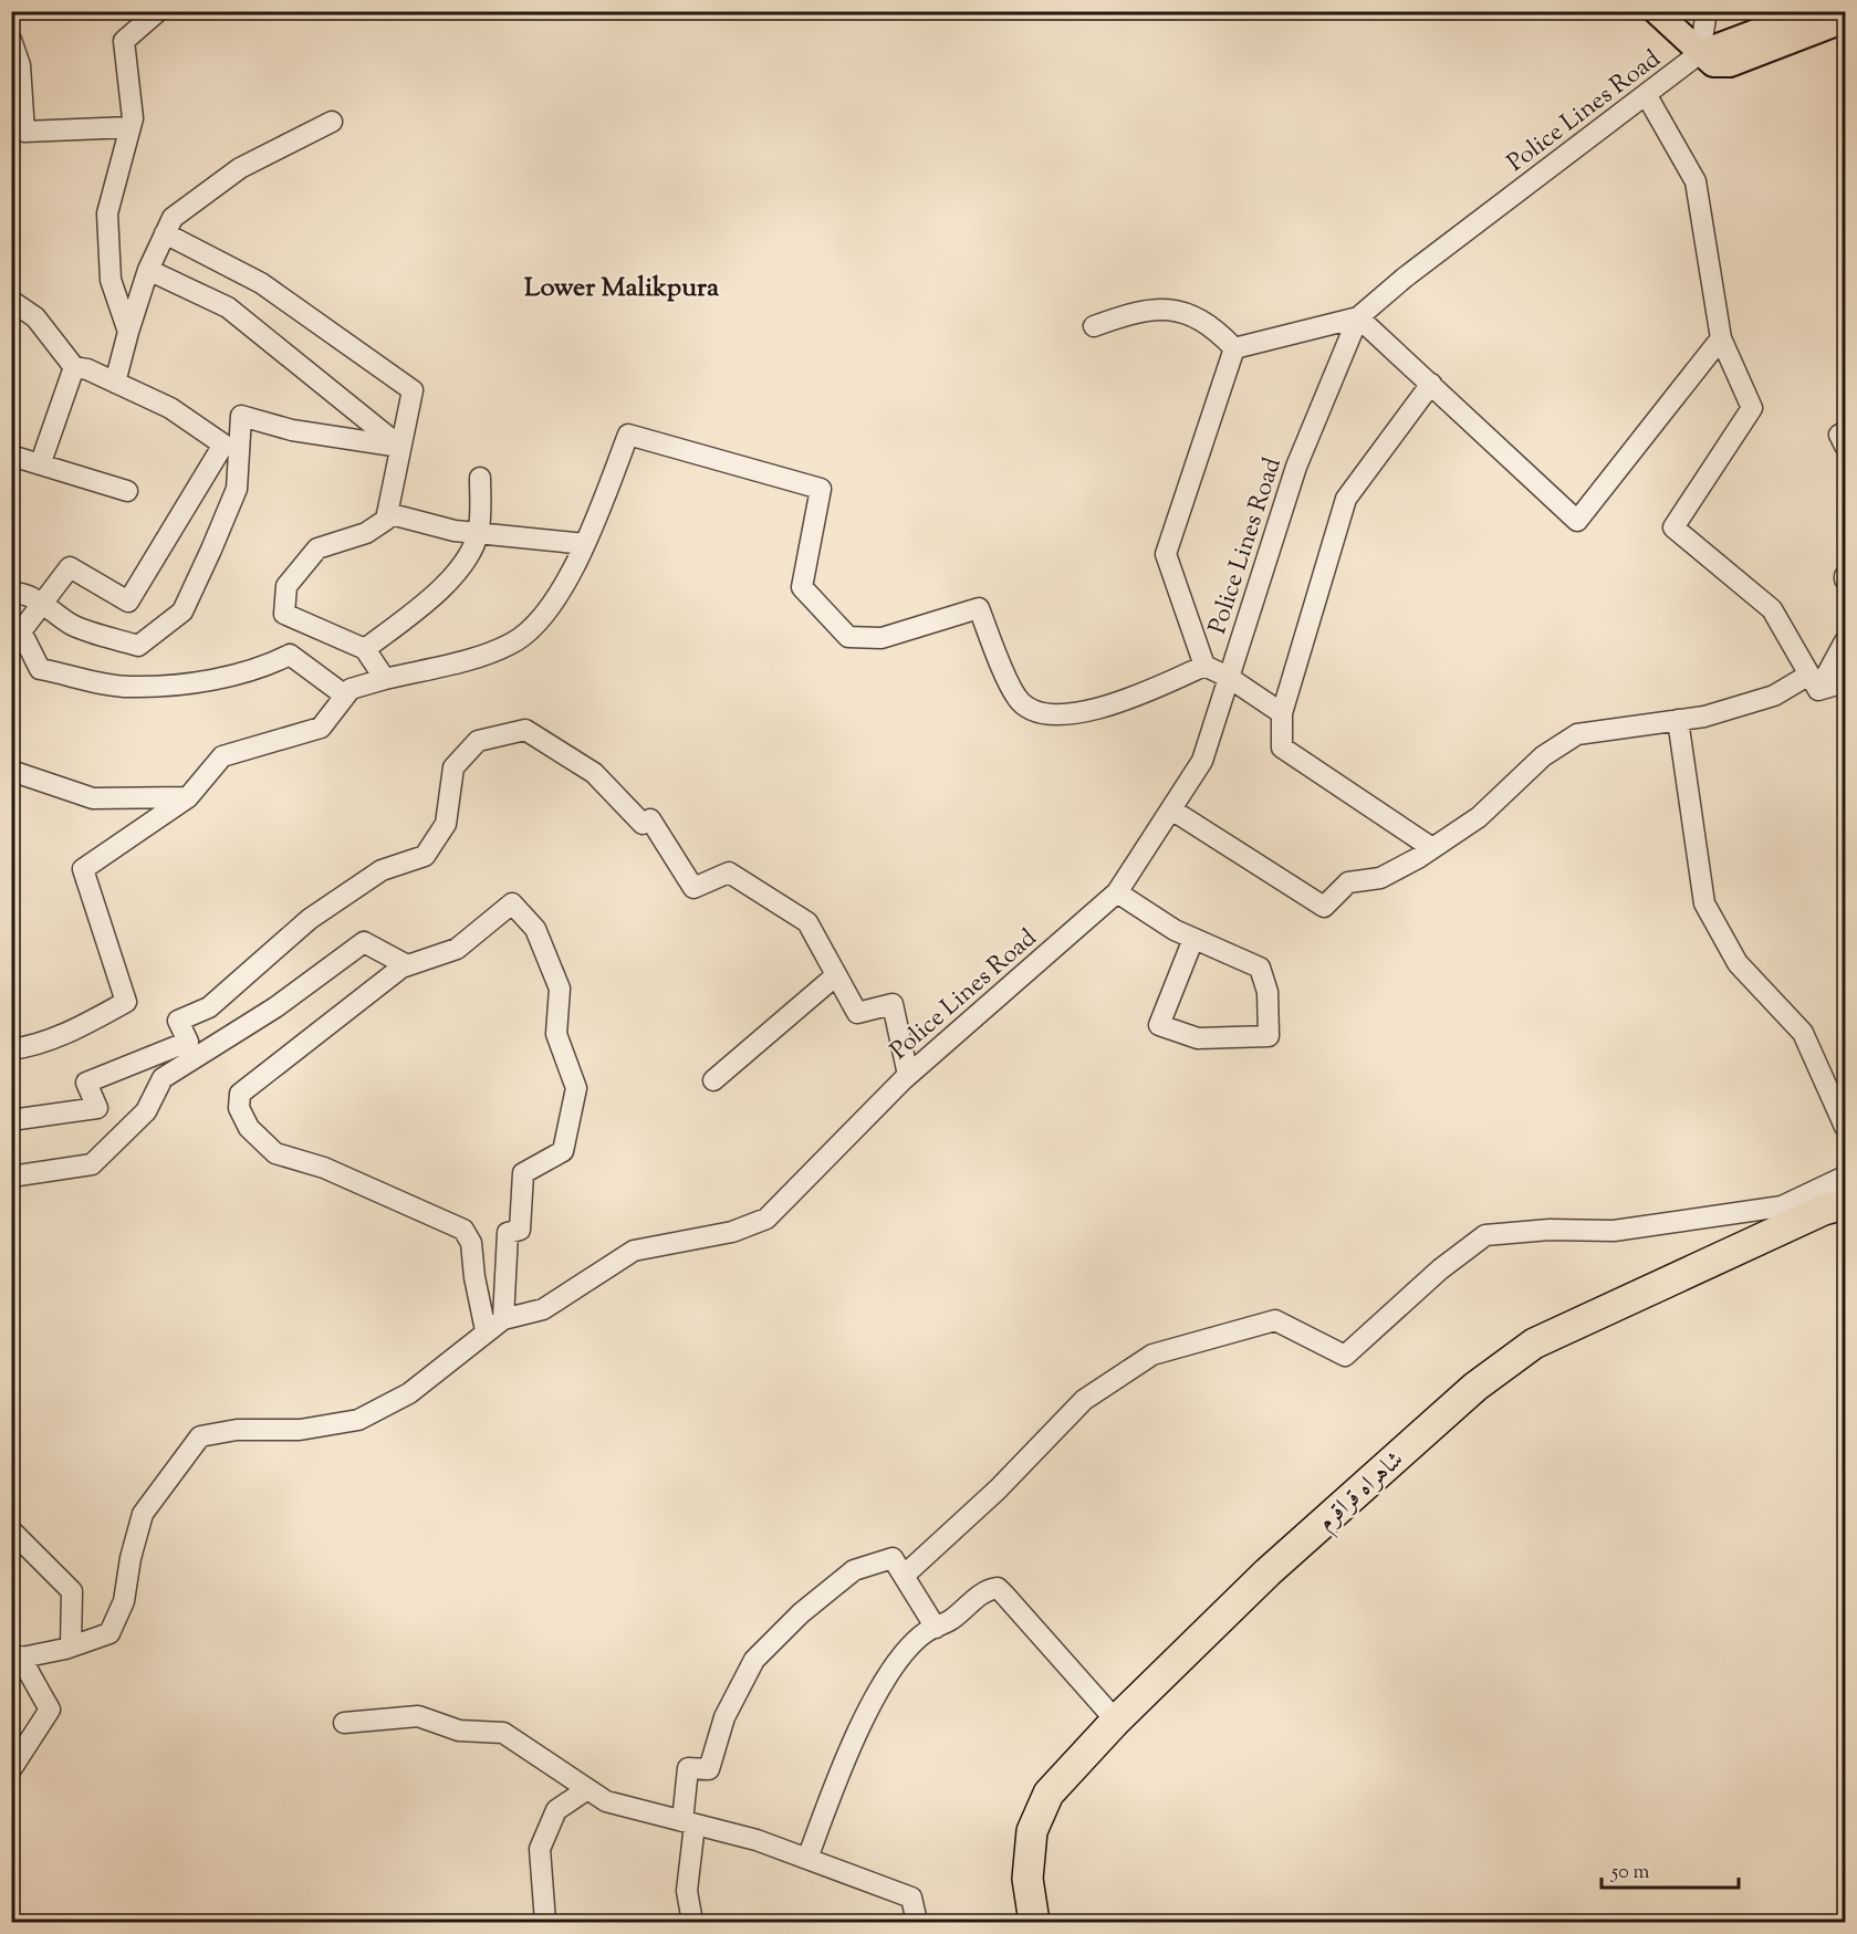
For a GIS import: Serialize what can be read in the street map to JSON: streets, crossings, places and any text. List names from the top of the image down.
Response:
{
  "streets": {
    "highway": ["شاہراہ قراقرم"],
    "street": ["Police Lines Road"]
  },
  "districts": ["Lower Malikpura"],
  "scale_bar": "50 m"
}
